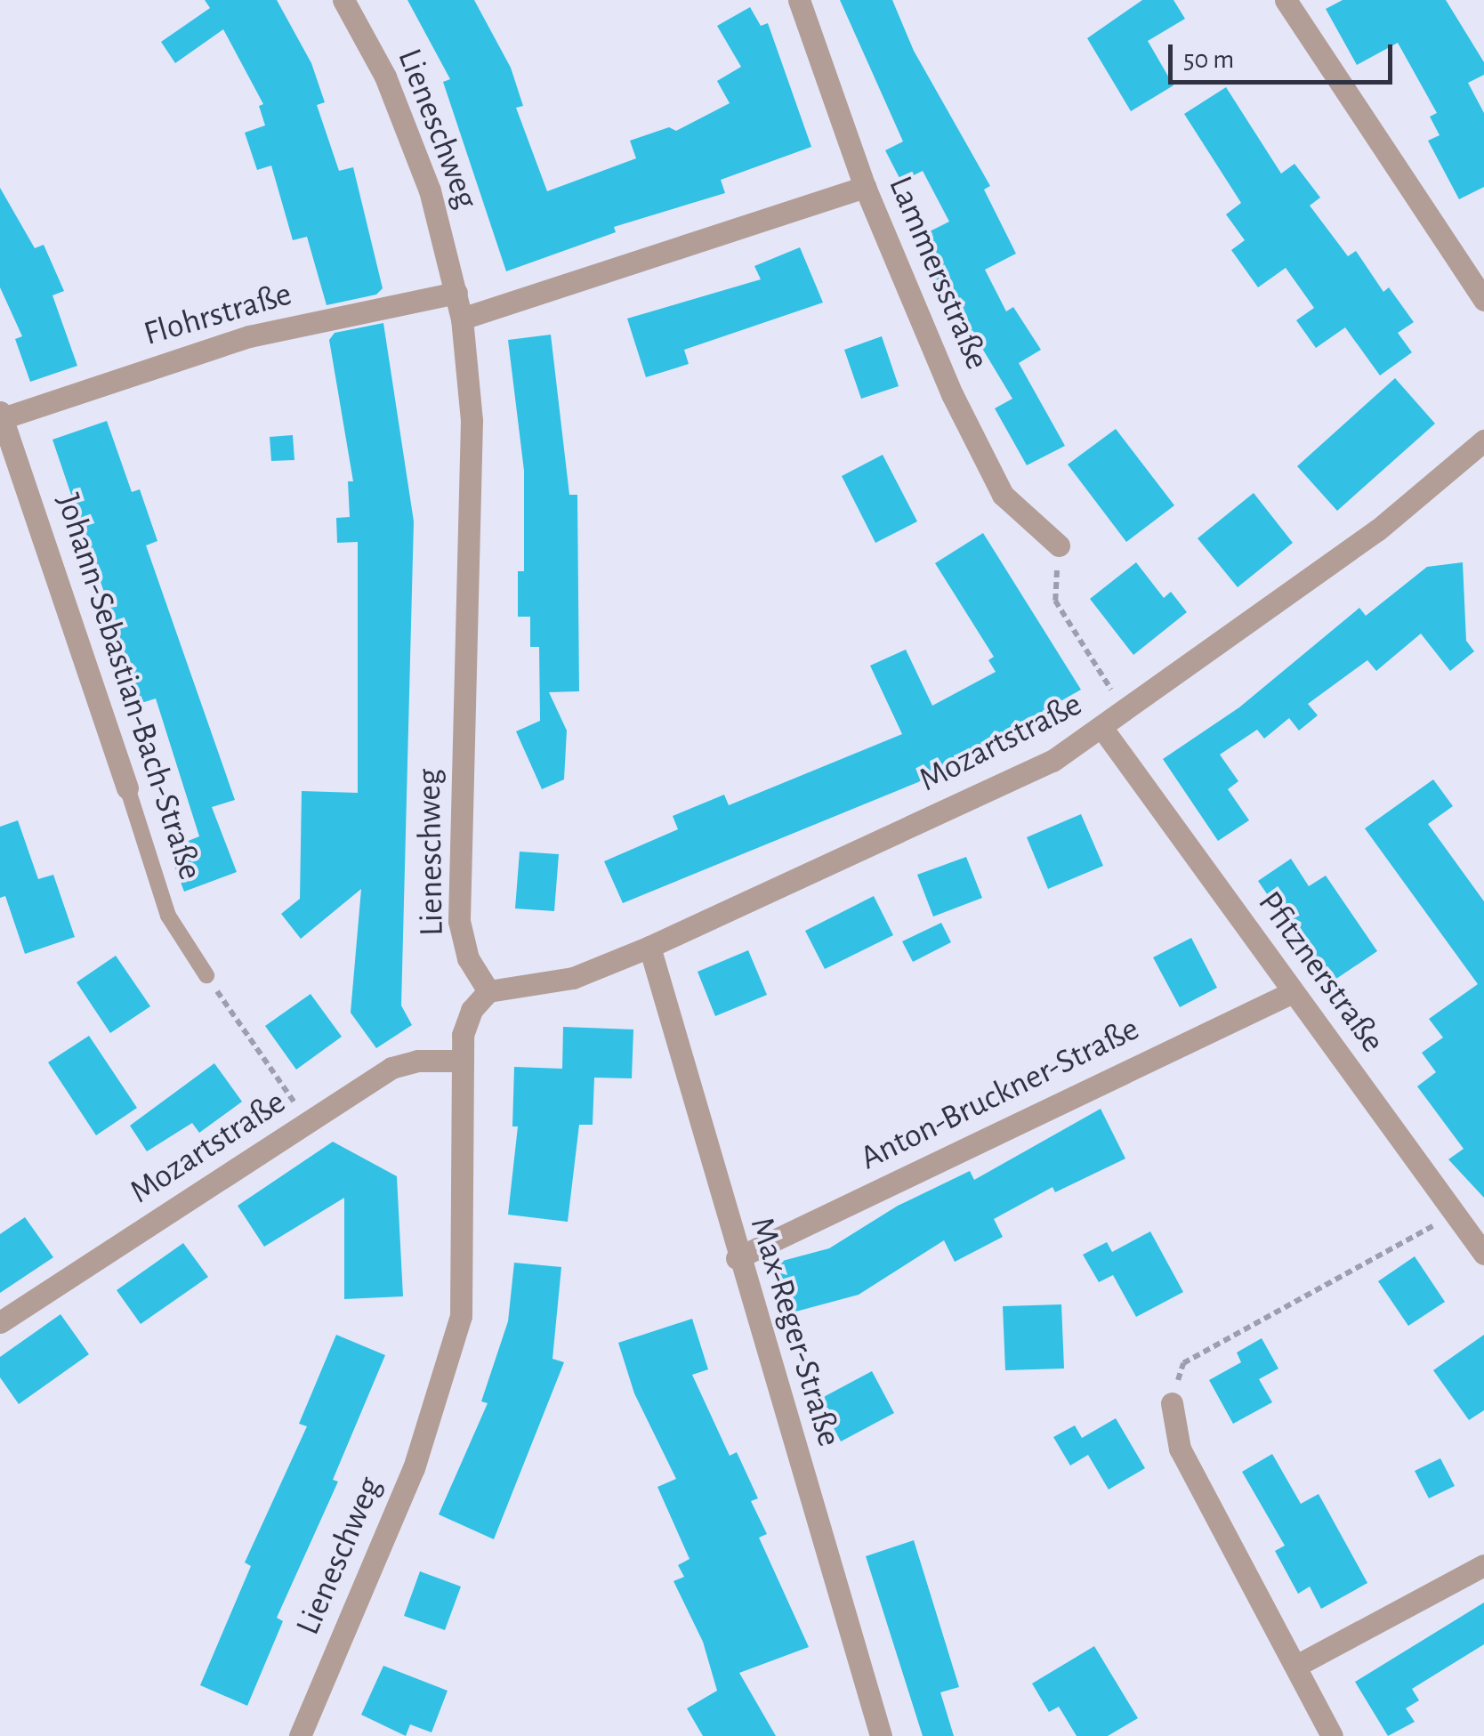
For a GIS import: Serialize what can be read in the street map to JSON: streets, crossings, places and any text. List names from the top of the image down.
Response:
{
  "streets": {
    "street": [
      "Lieneschweg",
      "Lammersstraße",
      "Flohrstraße",
      "Johann-Sebastian-Bach-Straße",
      "Mozartstraße",
      "Pfitznerstraße",
      "Anton-Bruckner-Straße",
      "Max-Reger-Straße"
    ]
  },
  "crossings": [
    ["Lieneschweg", "Flohrstraße"],
    ["Lieneschweg", "Mozartstraße"],
    ["Flohrstraße", "Johann-Sebastian-Bach-Straße"],
    ["Mozartstraße", "Pfitznerstraße"],
    ["Mozartstraße", "Max-Reger-Straße"],
    ["Pfitznerstraße", "Anton-Bruckner-Straße"],
    ["Anton-Bruckner-Straße", "Max-Reger-Straße"]
  ],
  "scale_bar": "50 m"
}
